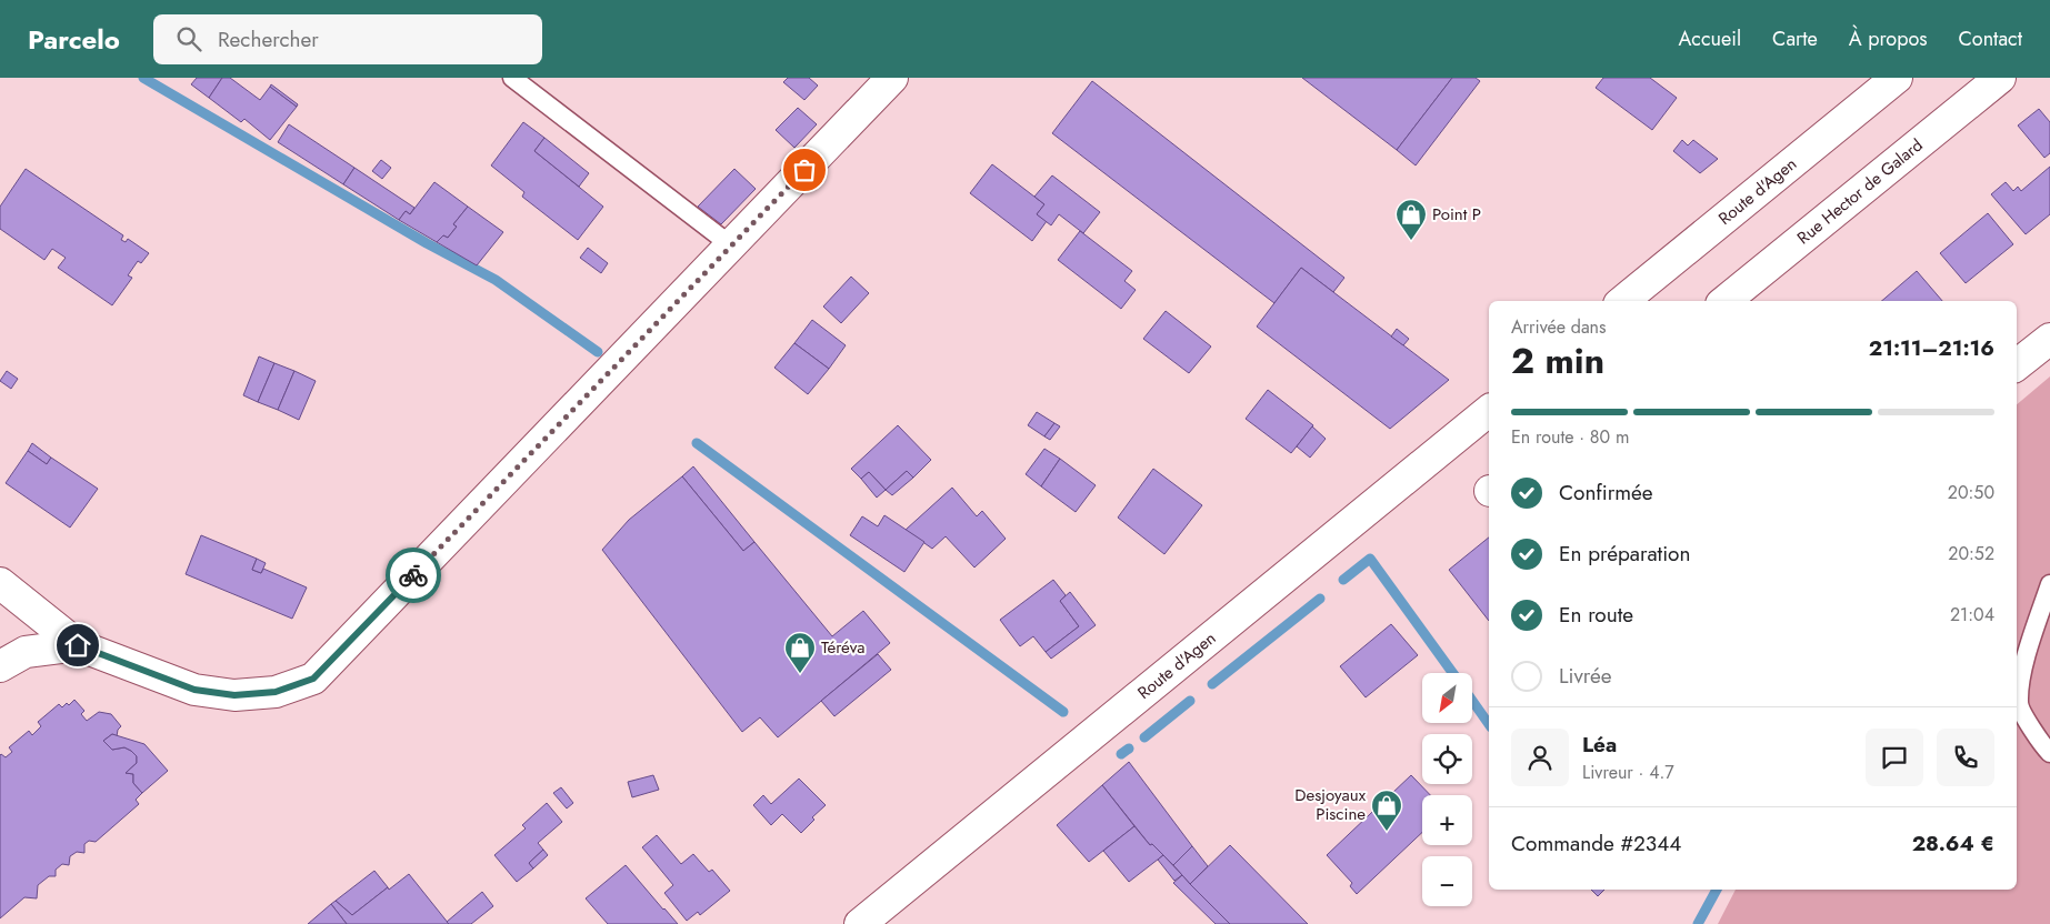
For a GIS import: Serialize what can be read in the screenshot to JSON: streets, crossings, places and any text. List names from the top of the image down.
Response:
{
  "streets": {
    "street": ["Route d'Agen", "Rue Hector de Galard"]
  },
  "places": {
    "shop": ["Point P", "Téréva", "Desjoyaux Piscine"]
  },
  "north": "bottom left",
  "page": {
    "header": "Parcelo",
    "search": "Rechercher",
    "nav": [
      "Accueil",
      "Carte",
      "À propos",
      "Contact"
    ],
    "heading": ["2 min", "Arrivée dans", "21:11–21:16"],
    "panel": [
      "Léa",
      "Livreur · 4.7",
      "Commande #2344",
      "28.64 €"
    ],
    "bar": "En route · 80 m",
    "list": [
      ["Confirmée", "20:50"],
      ["En préparation", "20:52"],
      ["En route", "21:04"],
      "Livrée"
    ],
    "map_buttons": ["+", "−"]
  }
}
